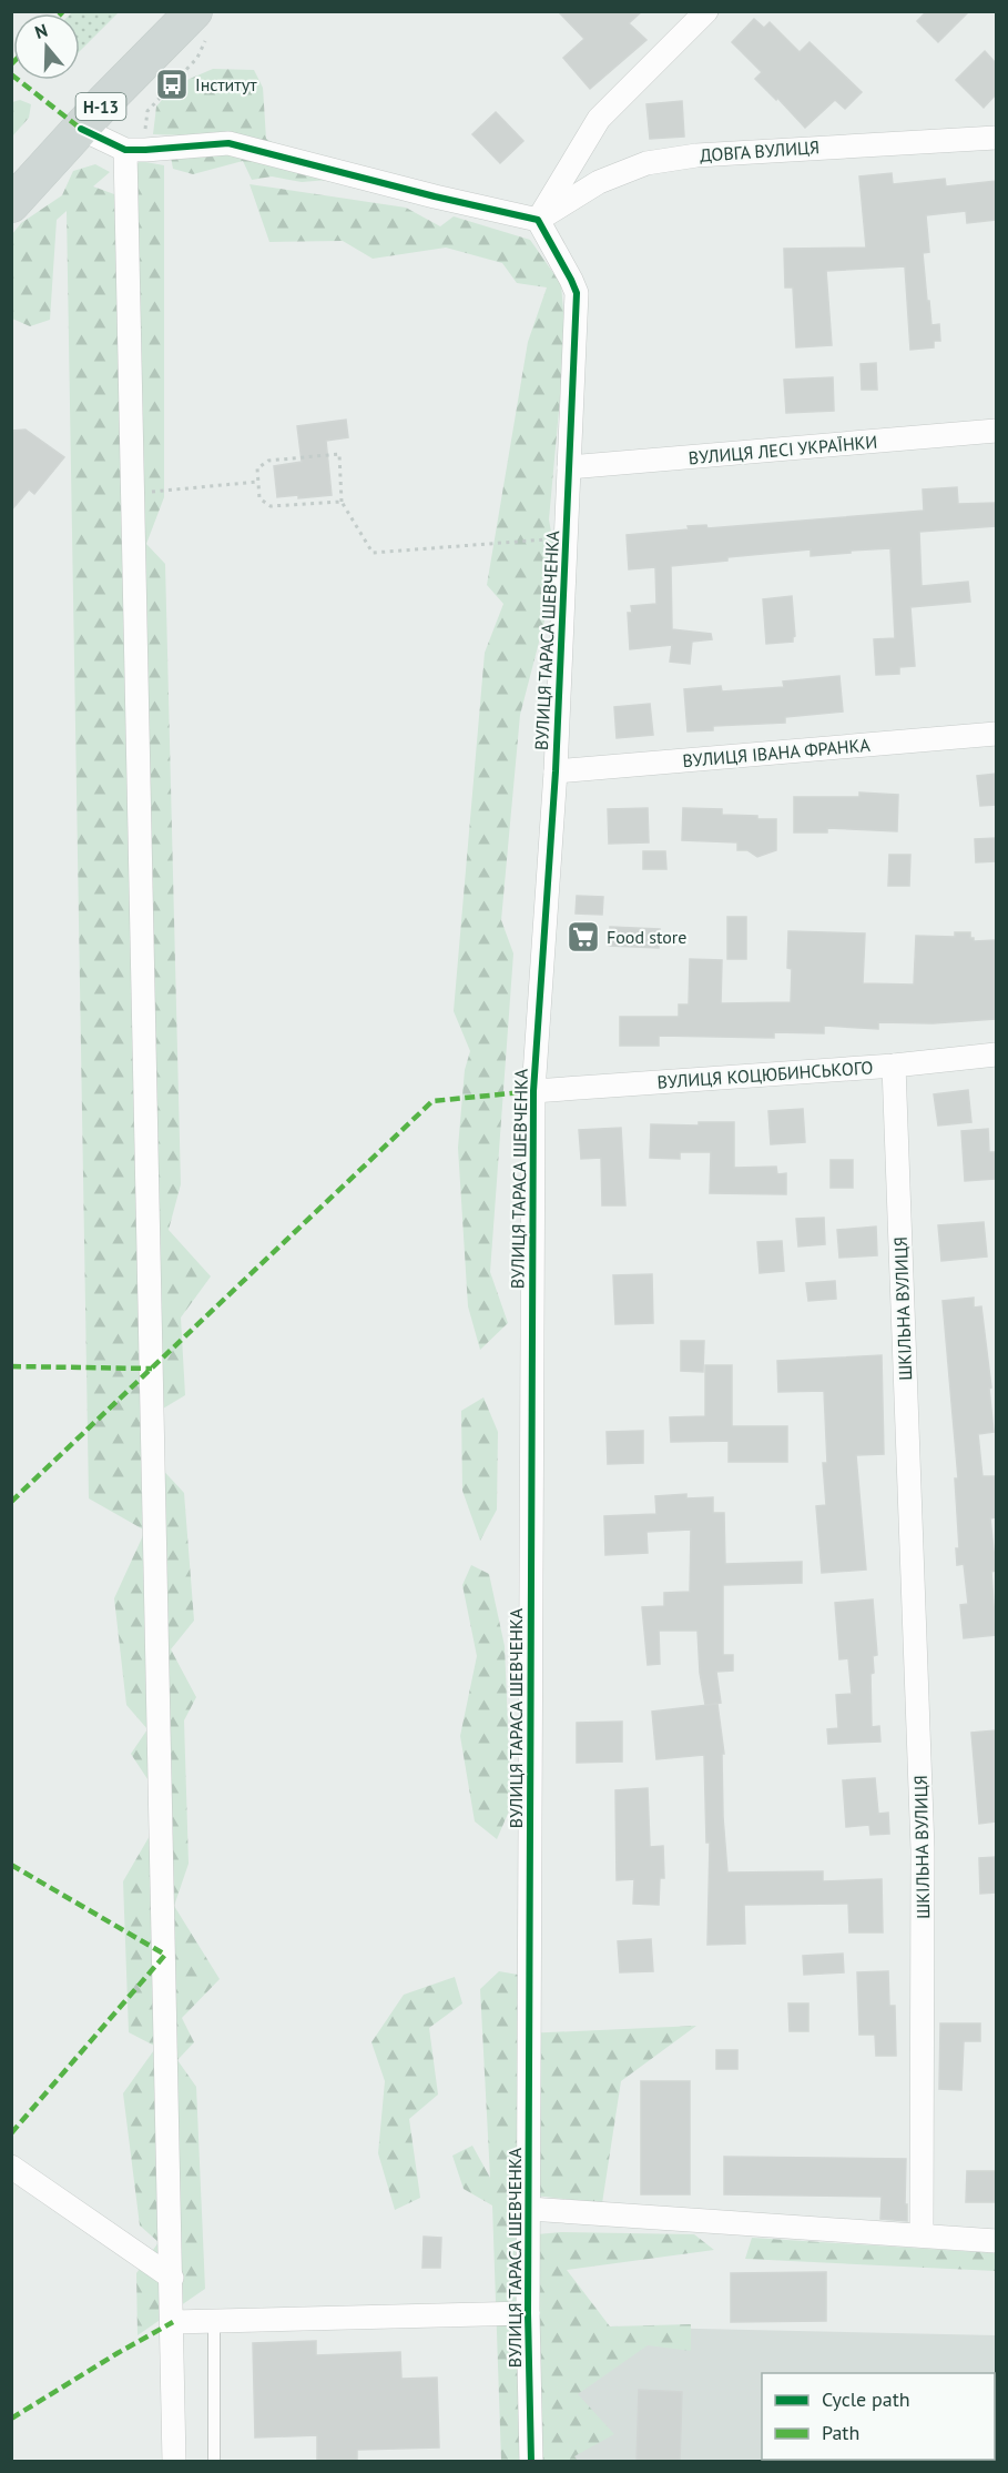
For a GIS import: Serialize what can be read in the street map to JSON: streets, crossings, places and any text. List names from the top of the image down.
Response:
{
  "streets": {
    "main road": ["Н-13"],
    "street": [
      "ДОВГА ВУЛИЦЯ",
      "ВУЛИЦЯ ЛЕСІ УКРАЇНКИ",
      "ВУЛИЦЯ ТАРАСА ШЕВЧЕНКА",
      "ВУЛИЦЯ ІВАНА ФРАНКА",
      "ВУЛИЦЯ КОЦЮБИНСЬКОГО",
      "ШКІЛЬНА ВУЛИЦЯ"
    ]
  },
  "crossings": [
    ["ДОВГА ВУЛИЦЯ", "ВУЛИЦЯ ТАРАСА ШЕВЧЕНКА"],
    ["ВУЛИЦЯ ЛЕСІ УКРАЇНКИ", "ВУЛИЦЯ ТАРАСА ШЕВЧЕНКА"],
    ["ВУЛИЦЯ ТАРАСА ШЕВЧЕНКА", "ВУЛИЦЯ ІВАНА ФРАНКА"],
    ["ВУЛИЦЯ ТАРАСА ШЕВЧЕНКА", "ВУЛИЦЯ КОЦЮБИНСЬКОГО"],
    ["ВУЛИЦЯ КОЦЮБИНСЬКОГО", "ШКІЛЬНА ВУЛИЦЯ"]
  ],
  "places": {
    "bus stop": ["Інститут"],
    "supermarket": ["Food store"]
  },
  "legend": ["Cycle path", "Path"],
  "north": "top"
}
